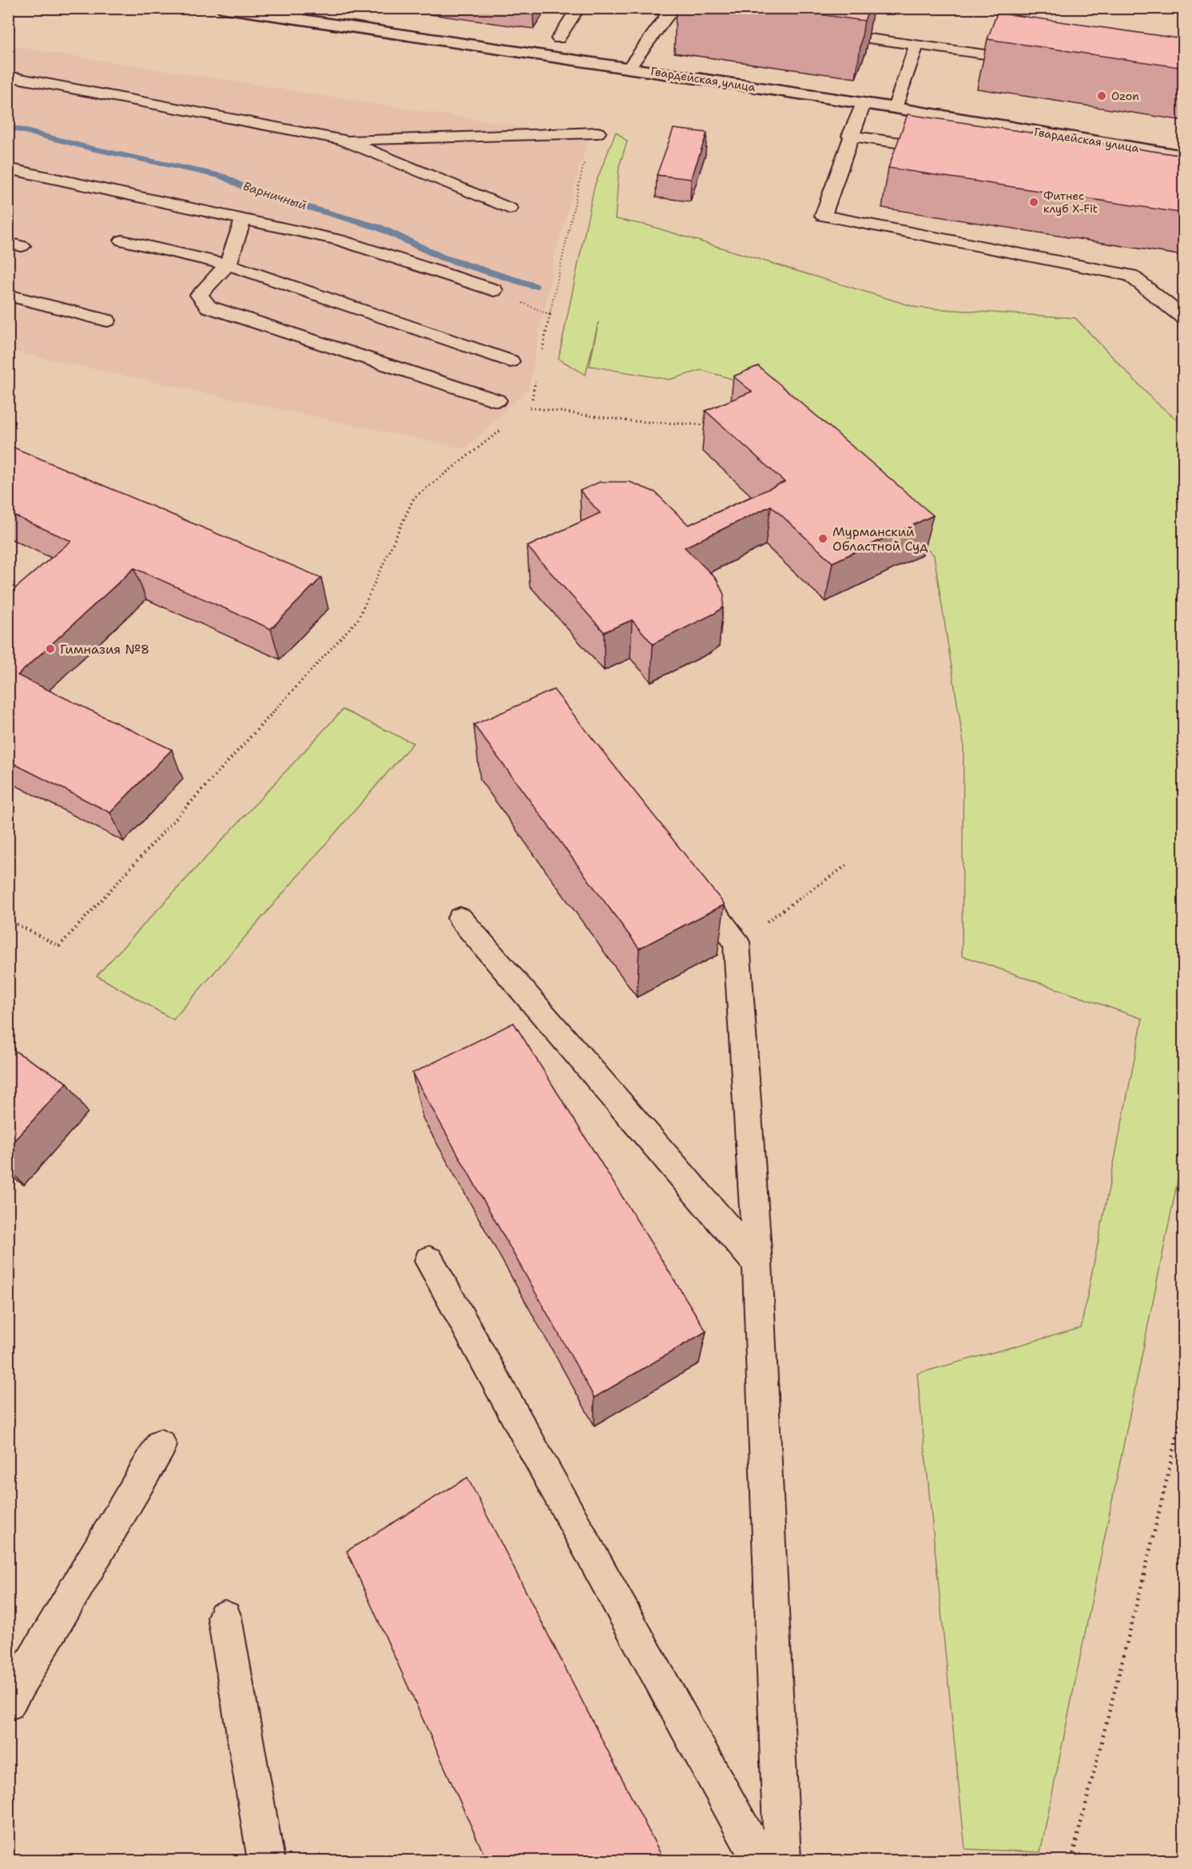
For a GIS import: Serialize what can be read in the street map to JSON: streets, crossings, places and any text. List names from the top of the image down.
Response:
{
  "streets": {
    "street": ["Гвардейская улица"]
  },
  "water": ["Варничный"],
  "places": [
    "Ozon",
    "Фитнес клуб X-Fit",
    "Мурманский Областной Суд",
    "Гимназия №8"
  ]
}
